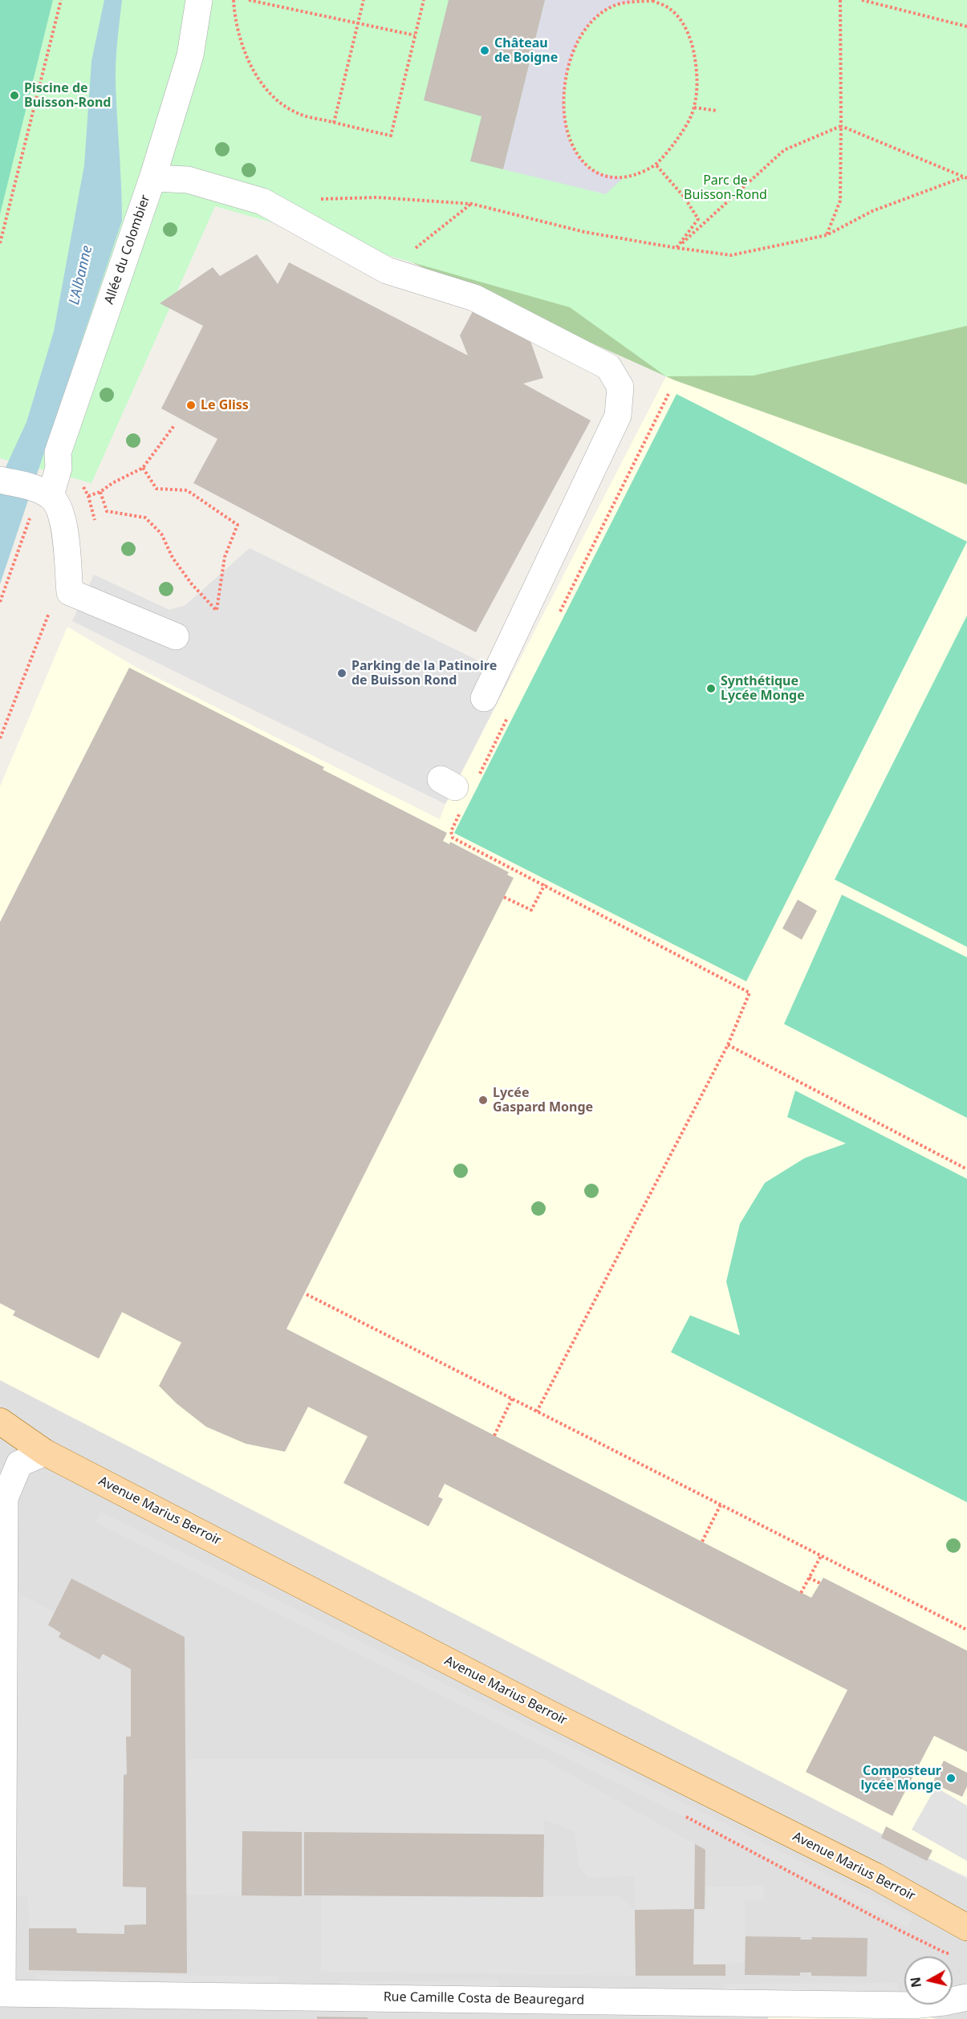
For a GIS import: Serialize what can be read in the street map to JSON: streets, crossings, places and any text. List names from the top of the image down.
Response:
{
  "streets": {
    "main road": ["Avenue Marius Berroir"],
    "street": ["Allée du Colombier", "Rue Camille Costa de Beauregard"]
  },
  "water": ["L'Albanne"],
  "parks": ["Parc de Buisson-Rond"],
  "places": [
    "Château de Boigne",
    "Piscine de Buisson-Rond",
    "Le Gliss",
    "Parking de la Patinoire de Buisson Rond",
    "Synthétique Lycée Monge",
    "Lycée Gaspard Monge",
    "Composteur lycée Monge"
  ],
  "north": "left"
}
